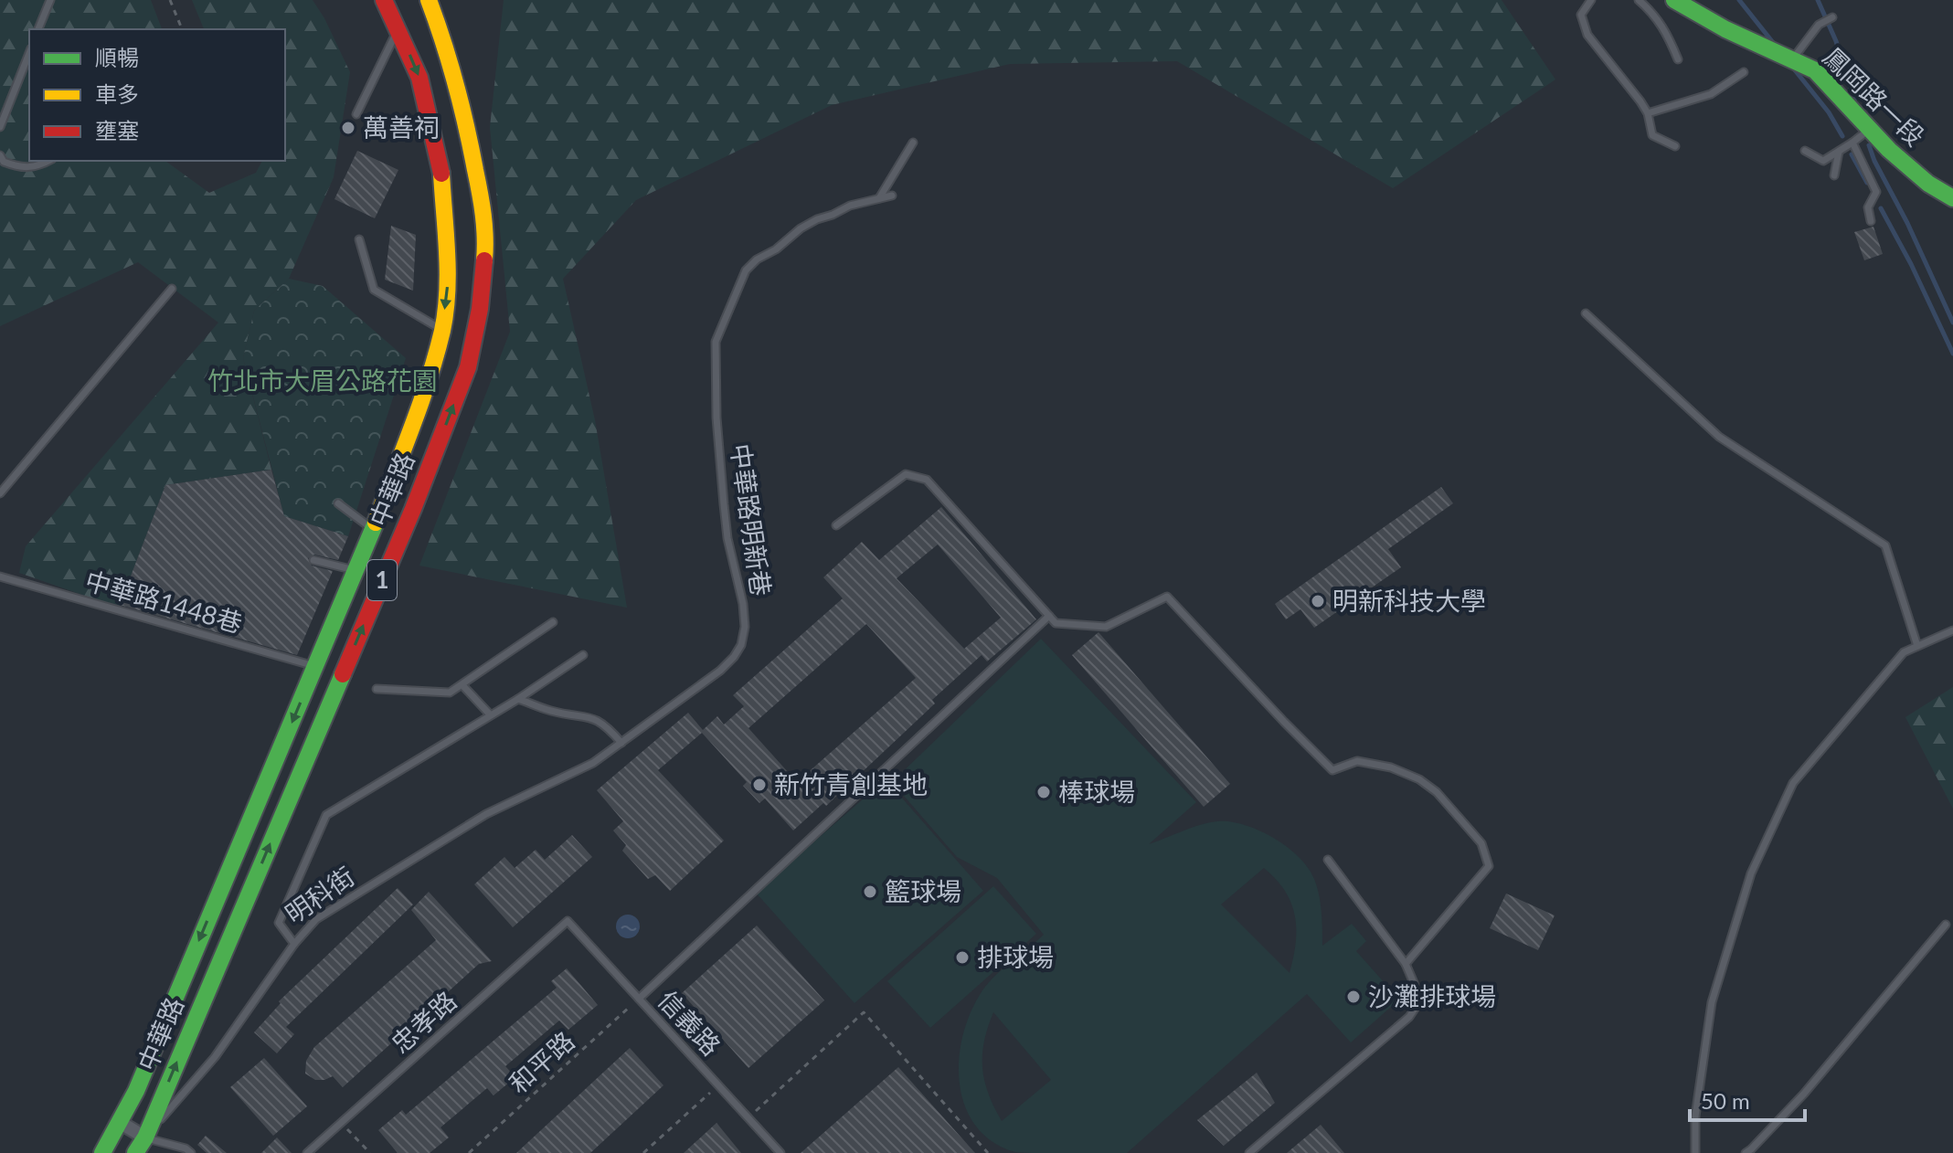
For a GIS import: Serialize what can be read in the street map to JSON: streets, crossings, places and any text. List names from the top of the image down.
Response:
{
  "streets": {
    "main road": ["鳳岡路一段", "中華路", "1"],
    "lane": [
      "中華路明新巷",
      "中華路1448巷",
      "明科街",
      "忠孝路",
      "信義路"
    ],
    "path": ["和平路"]
  },
  "crossings": [
    ["中華路", "1"],
    ["中華路", "中華路1448巷"],
    ["中華路明新巷", "明科街"],
    ["忠孝路", "信義路"],
    ["信義路", "和平路"]
  ],
  "parks": ["竹北市大眉公路花園"],
  "places": [
    "萬善祠",
    "明新科技大學",
    "新竹青創基地",
    "棒球場",
    "籃球場",
    "排球場",
    "沙灘排球場"
  ],
  "legend": ["順暢", "車多", "壅塞"],
  "scale_bar": "50 m"
}
